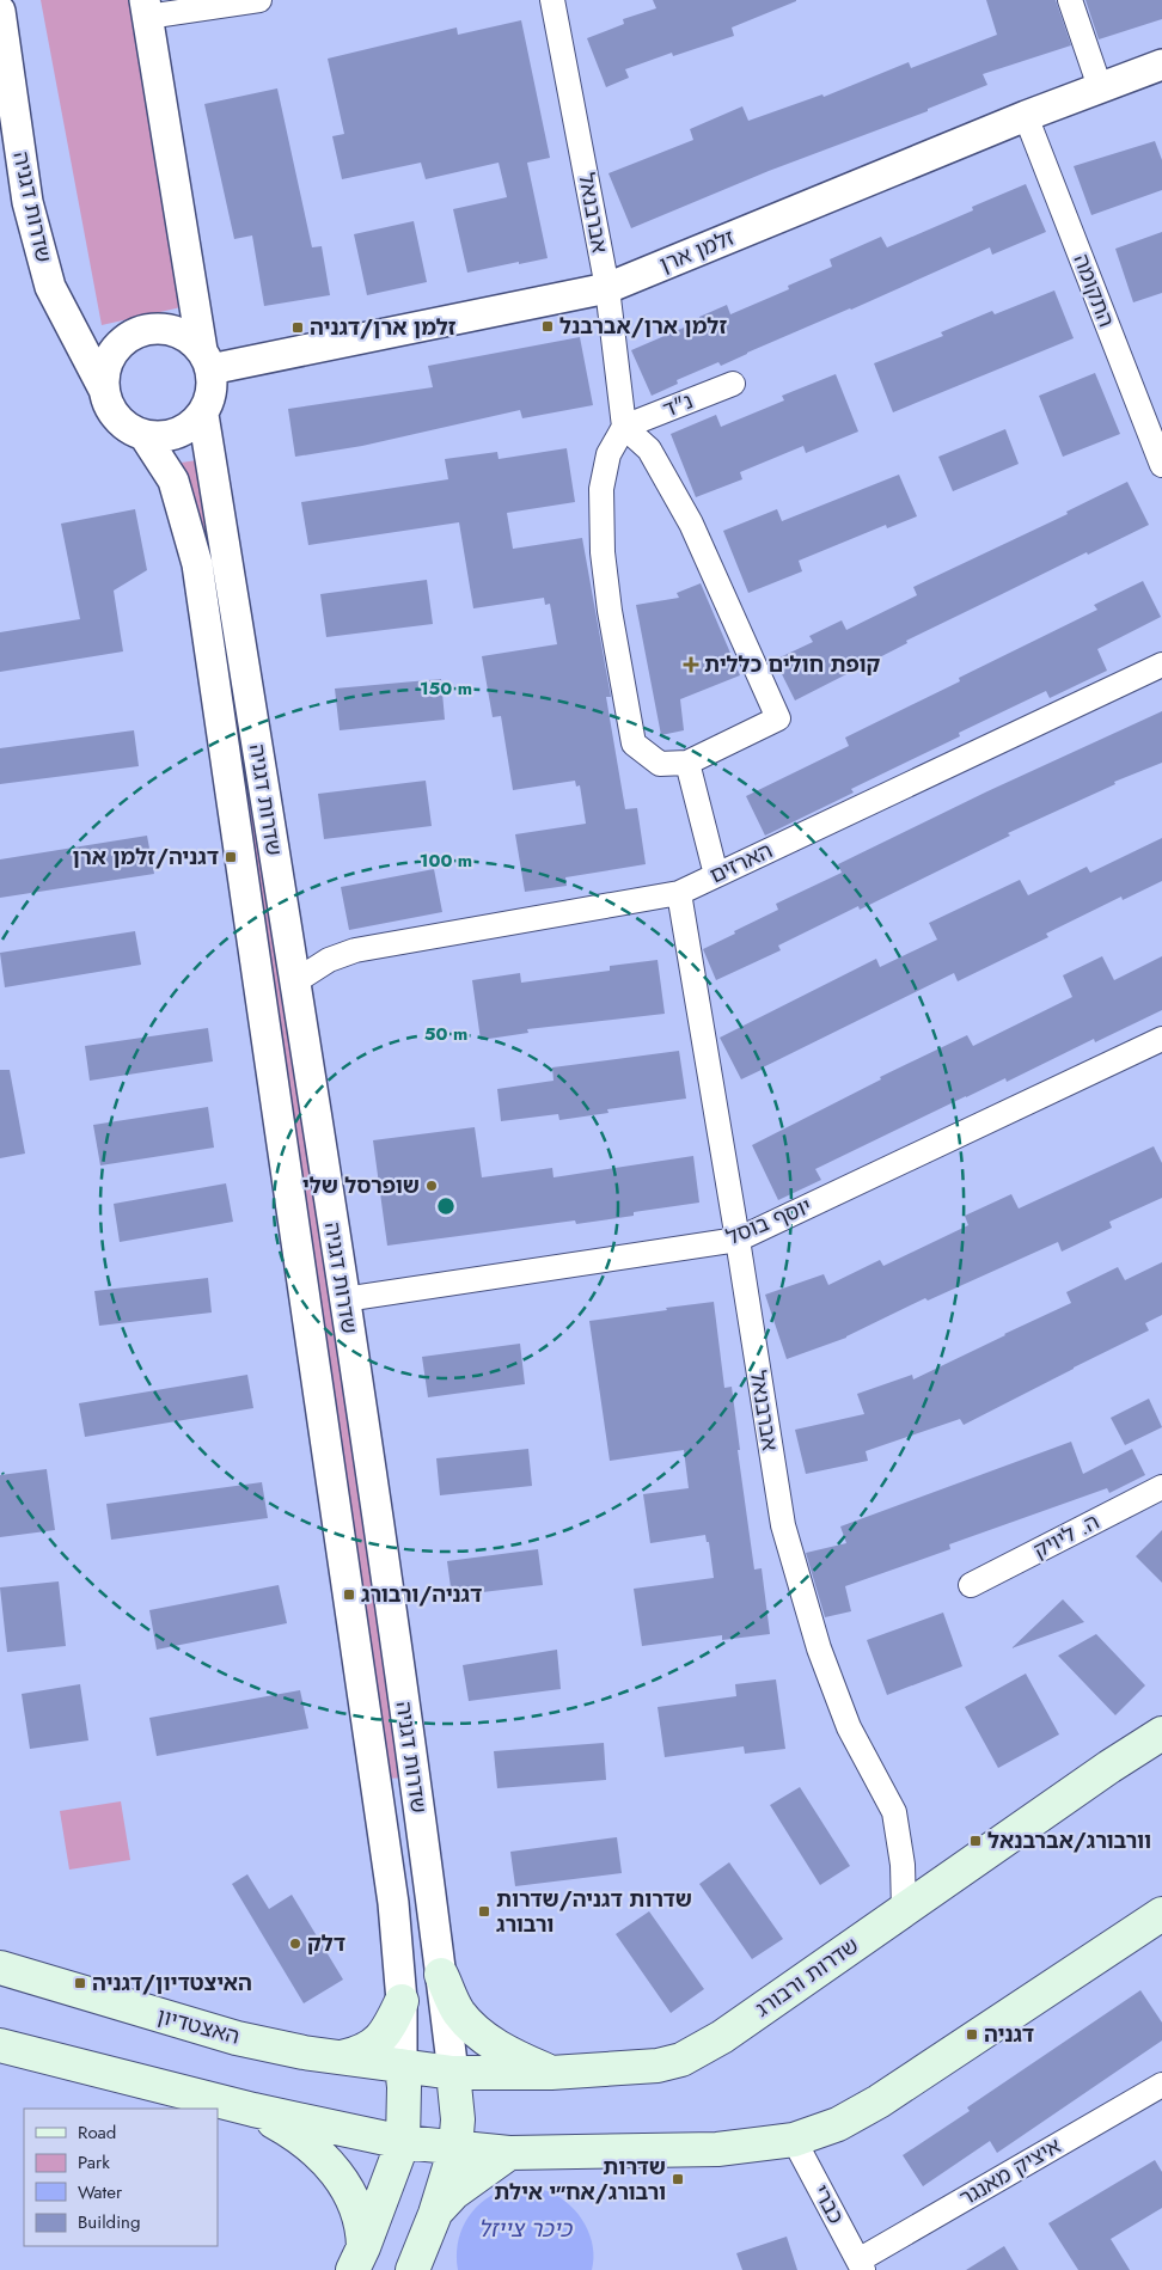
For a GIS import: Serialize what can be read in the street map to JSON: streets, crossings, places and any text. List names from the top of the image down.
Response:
{
  "streets": {
    "main road": ["שדרות ורבורג", "האצטדיון"],
    "street": [
      "שדרות דגניה",
      "אברבנאל",
      "זלמן ארן",
      "התקומה",
      "נ\"ד",
      "הארזים",
      "יוסף בוסל",
      "ה. ליויק",
      "איציק מאנגר",
      "כברי"
    ]
  },
  "crossings": [
    ["שדרות דגניה", "זלמן ארן"],
    ["שדרות דגניה", "הארזים"],
    ["שדרות דגניה", "יוסף בוסל"],
    ["שדרות דגניה", "שדרות ורבורג"],
    ["שדרות דגניה", "האצטדיון"],
    ["אברבנאל", "זלמן ארן"],
    ["אברבנאל", "נ\"ד"],
    ["אברבנאל", "הארזים"],
    ["אברבנאל", "יוסף בוסל"],
    ["אברבנאל", "שדרות ורבורג"],
    ["זלמן ארן", "התקומה"],
    ["שדרות ורבורג", "האצטדיון"],
    ["איציק מאנגר", "כברי"]
  ],
  "water": ["כיכר צייזל"],
  "places": {
    "transit": [
      "זלמן ארן/אברבנל",
      "זלמן ארן/דגניה",
      "דגניה/זלמן ארן",
      "דגניה/ורבורג",
      "וורבורג/אברבנאל",
      "שדרות דגניה/שדרות ורבורג",
      "האיצטדיון/דגניה",
      "דגניה",
      "שדרות ורבורג/אח״י אילת"
    ],
    "health": ["קופת חולים כללית"],
    "other": ["שופרסל שלי", "דלק"]
  },
  "legend": [
    "Road",
    "Park",
    "Water",
    "Building"
  ],
  "rings": ["150 m", "100 m", "50 m"]
}
